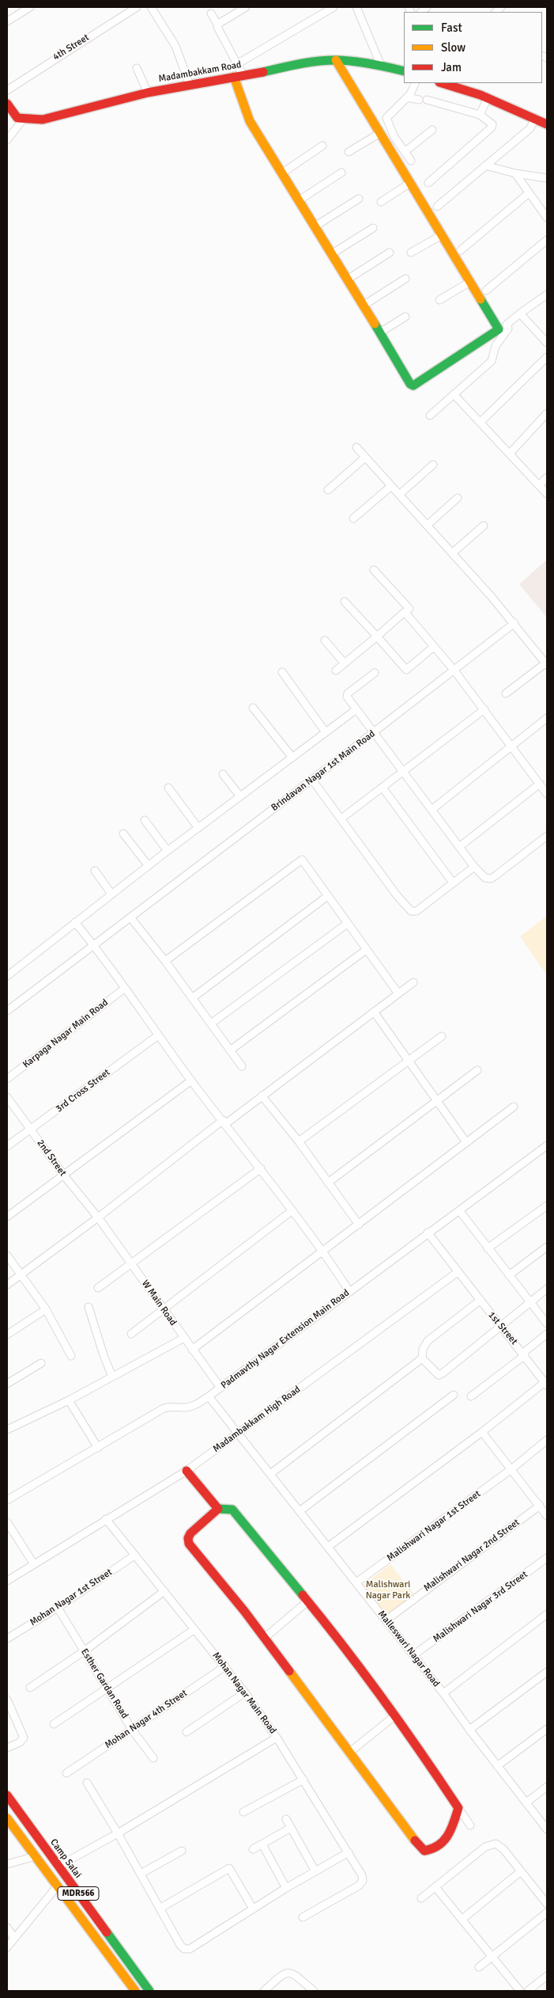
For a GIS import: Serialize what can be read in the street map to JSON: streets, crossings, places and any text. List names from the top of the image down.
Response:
{
  "streets": {
    "street": [
      "4th Street",
      "Madambakkam Road",
      "Brindavan Nagar 1st Main Road",
      "Karpaga Nagar Main Road",
      "3rd Cross Street",
      "2nd Street",
      "W Main Road",
      "1st Street",
      "Padmavthy Nagar Extension Main Road",
      "Madambakkam High Road",
      "Malishwari Nagar 1st Street",
      "Malishwari Nagar 2nd Street",
      "Mohan Nagar 1st Street",
      "Malishwari Nagar 3rd Street",
      "Malleswari Nagar Road",
      "Esther Gardan Road",
      "Mohan Nagar Main Road",
      "Mohan Nagar 4th Street",
      "Camp Salai",
      "MDR566"
    ]
  },
  "crossings": [
    ["3rd Cross Street", "2nd Street"],
    ["2nd Street", "W Main Road"],
    ["W Main Road", "Padmavthy Nagar Extension Main Road"],
    ["1st Street", "Madambakkam High Road"],
    ["Padmavthy Nagar Extension Main Road", "Malleswari Nagar Road"],
    ["Madambakkam High Road", "Malleswari Nagar Road"],
    ["Madambakkam High Road", "Mohan Nagar Main Road"],
    ["Malishwari Nagar 1st Street", "Malleswari Nagar Road"],
    ["Malishwari Nagar 2nd Street", "Malleswari Nagar Road"],
    ["Mohan Nagar 1st Street", "Esther Gardan Road"],
    ["Mohan Nagar 1st Street", "Mohan Nagar Main Road"],
    ["Malishwari Nagar 3rd Street", "Malleswari Nagar Road"],
    ["Esther Gardan Road", "Mohan Nagar 4th Street"],
    ["Mohan Nagar Main Road", "Mohan Nagar 4th Street"]
  ],
  "parks": ["Malishwari Nagar Park"],
  "legend": ["Fast", "Slow", "Jam"]
}
